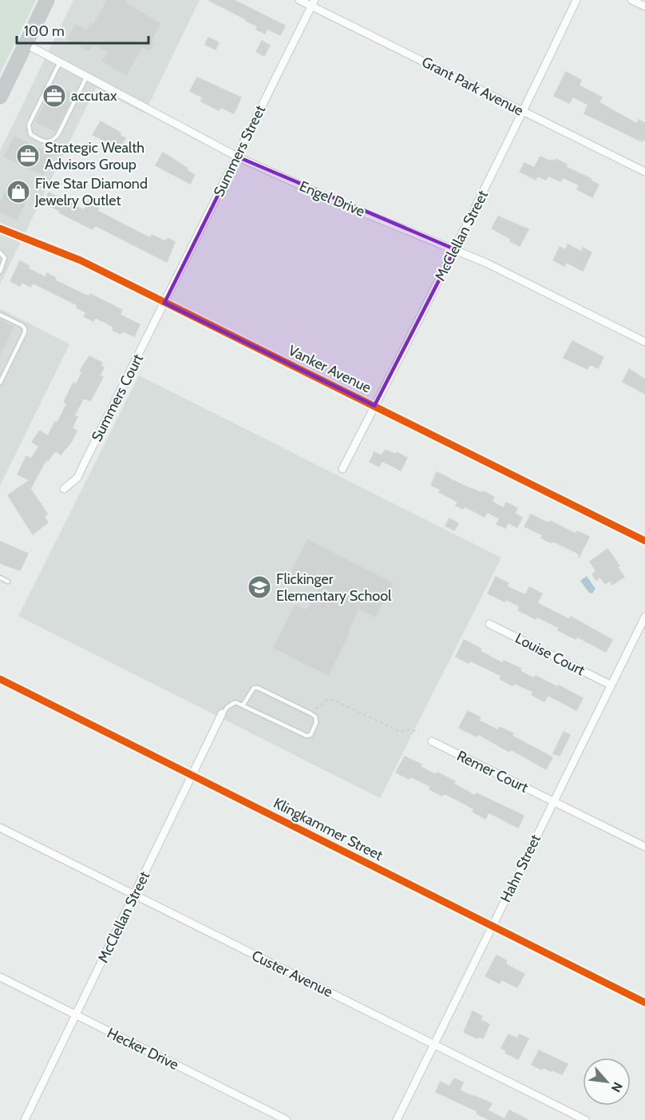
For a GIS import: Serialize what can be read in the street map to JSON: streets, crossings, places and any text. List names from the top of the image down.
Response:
{
  "streets": {
    "street": [
      "Grant Park Avenue",
      "Summers Street",
      "Engel Drive",
      "McClellan Street",
      "Vanker Avenue",
      "Summers Court",
      "Louise Court",
      "Remer Court",
      "Klingkammer Street",
      "Hahn Street",
      "Custer Avenue",
      "Hecker Drive"
    ]
  },
  "crossings": [
    ["Grant Park Avenue", "Summers Street"],
    ["Grant Park Avenue", "McClellan Street"],
    ["Summers Street", "Engel Drive"],
    ["Summers Street", "Vanker Avenue"],
    ["Summers Street", "Summers Court"],
    ["Engel Drive", "McClellan Street"],
    ["McClellan Street", "Vanker Avenue"],
    ["McClellan Street", "Klingkammer Street"],
    ["McClellan Street", "Custer Avenue"],
    ["McClellan Street", "Hecker Drive"],
    ["Vanker Avenue", "Summers Court"],
    ["Louise Court", "Hahn Street"],
    ["Remer Court", "Hahn Street"],
    ["Klingkammer Street", "Hahn Street"],
    ["Hahn Street", "Custer Avenue"]
  ],
  "places": {
    "office": ["accutax", "Strategic Wealth Advisors Group"],
    "shop": ["Five Star Diamond Jewelry Outlet"],
    "school or university": ["Flickinger Elementary School"]
  },
  "scale_bar": "100 m",
  "north": "bottom right"
}
